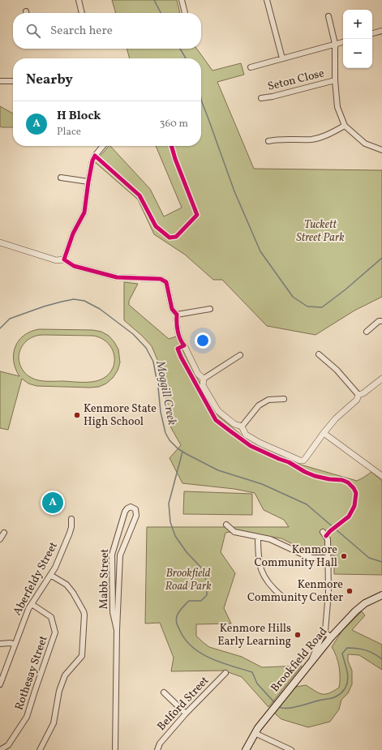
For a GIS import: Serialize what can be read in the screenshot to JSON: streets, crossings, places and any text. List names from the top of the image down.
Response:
{
  "streets": {
    "main road": ["Brookfield Road"],
    "street": [
      "Seton Close",
      "Aberfeldy Street",
      "Mabb Street",
      "Rothesay Street",
      "Belford Street"
    ]
  },
  "crossings": [
    ["Aberfeldy Street", "Rothesay Street"]
  ],
  "water": ["Moggill Creek"],
  "parks": ["Tuckett Street Park", "Brookfield Road Park"],
  "places": [
    "Kenmore State High School",
    "Kenmore Community Hall",
    "Kenmore Community Center",
    "Kenmore Hills Early Learning"
  ],
  "page": {
    "map_buttons": ["+", "−"],
    "search": "Search here",
    "heading": "Nearby",
    "list": [
      {
        "mark": "A",
        "name": "H Block",
        "note": "Place",
        "value": "360 m"
      }
    ],
    "pins": "A"
  }
}
